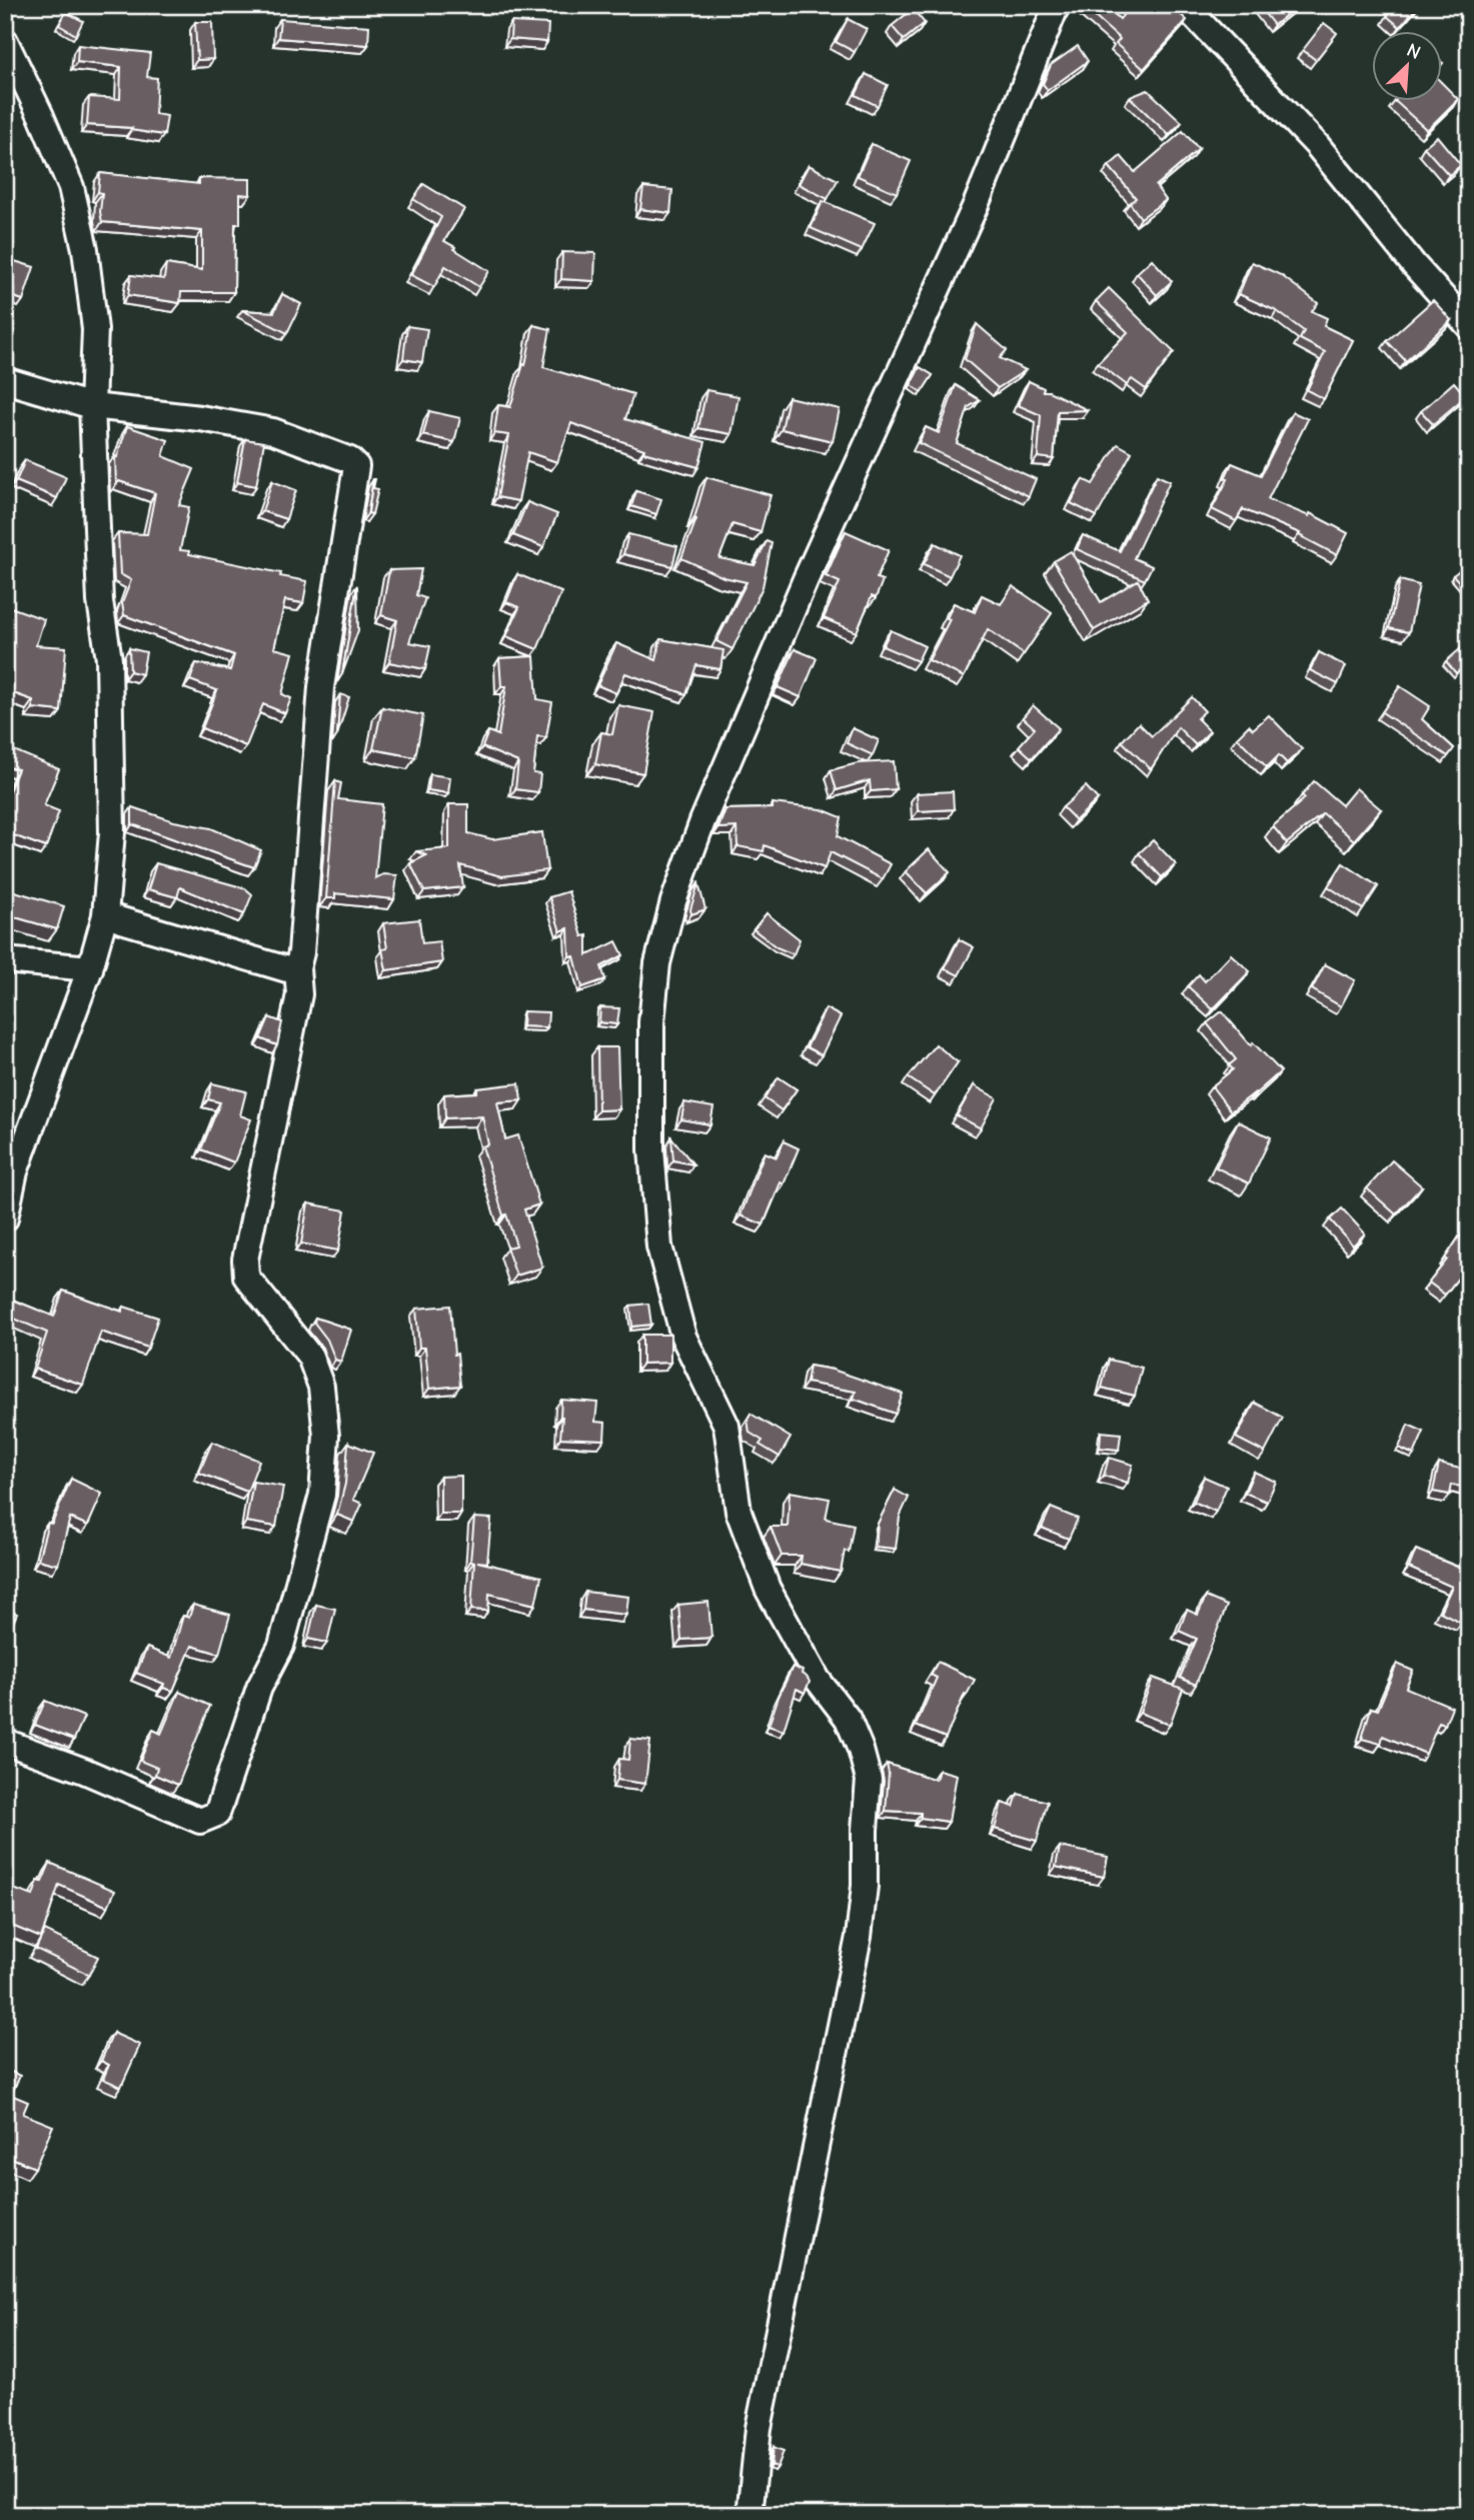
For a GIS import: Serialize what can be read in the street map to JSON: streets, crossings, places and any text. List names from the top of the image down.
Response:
{
  "north": "top right"
}
